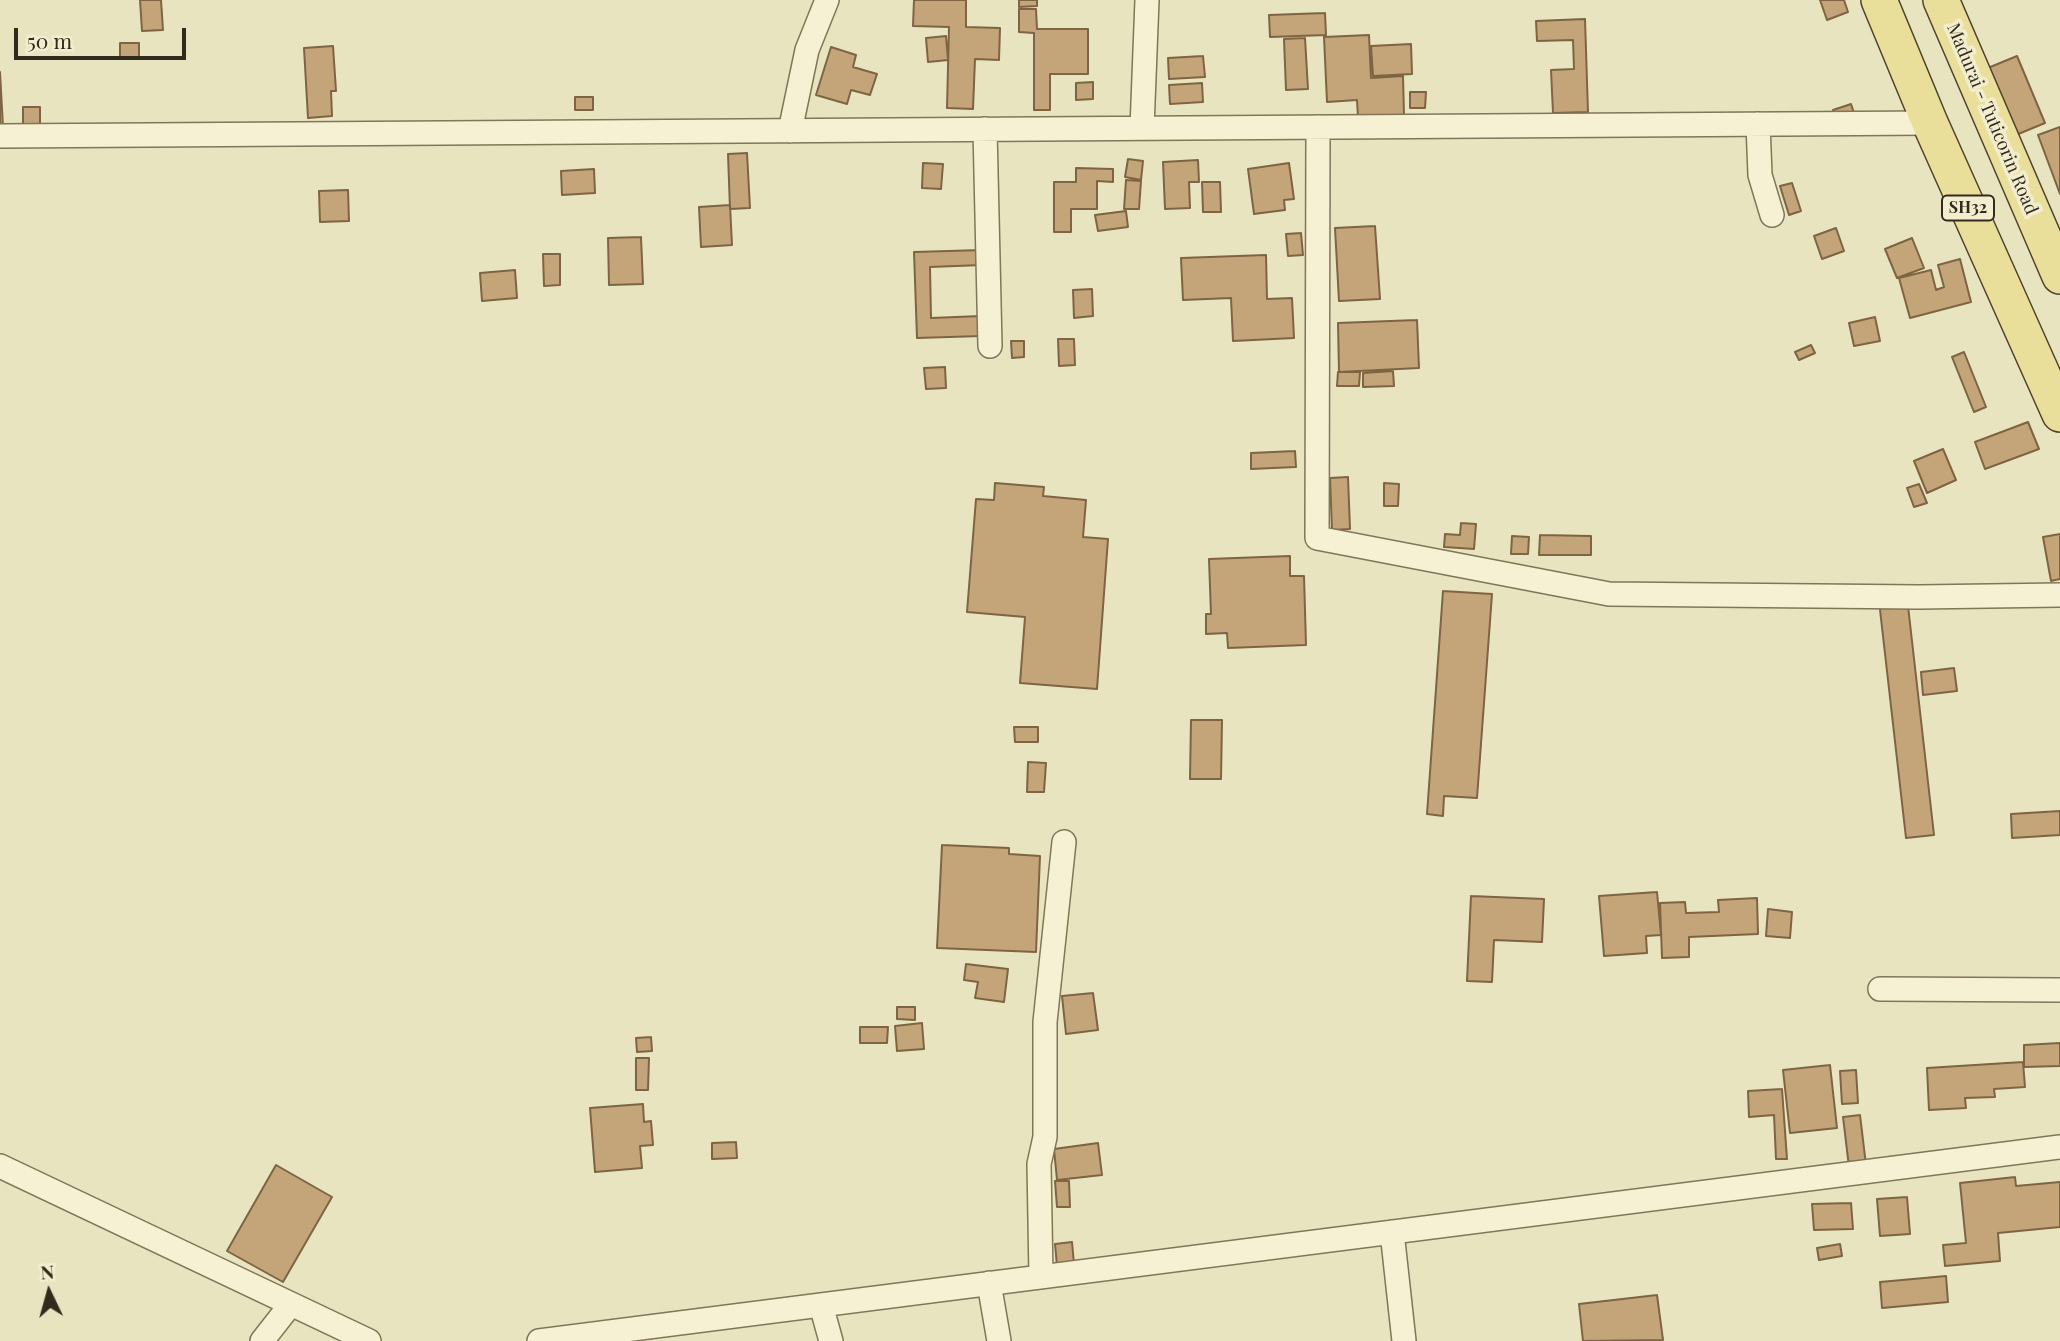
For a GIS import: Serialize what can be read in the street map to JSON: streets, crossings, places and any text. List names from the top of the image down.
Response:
{
  "streets": {
    "main road": ["Madurai - Tuticorin Road", "SH32"]
  },
  "scale_bar": "50 m",
  "north": "top"
}
